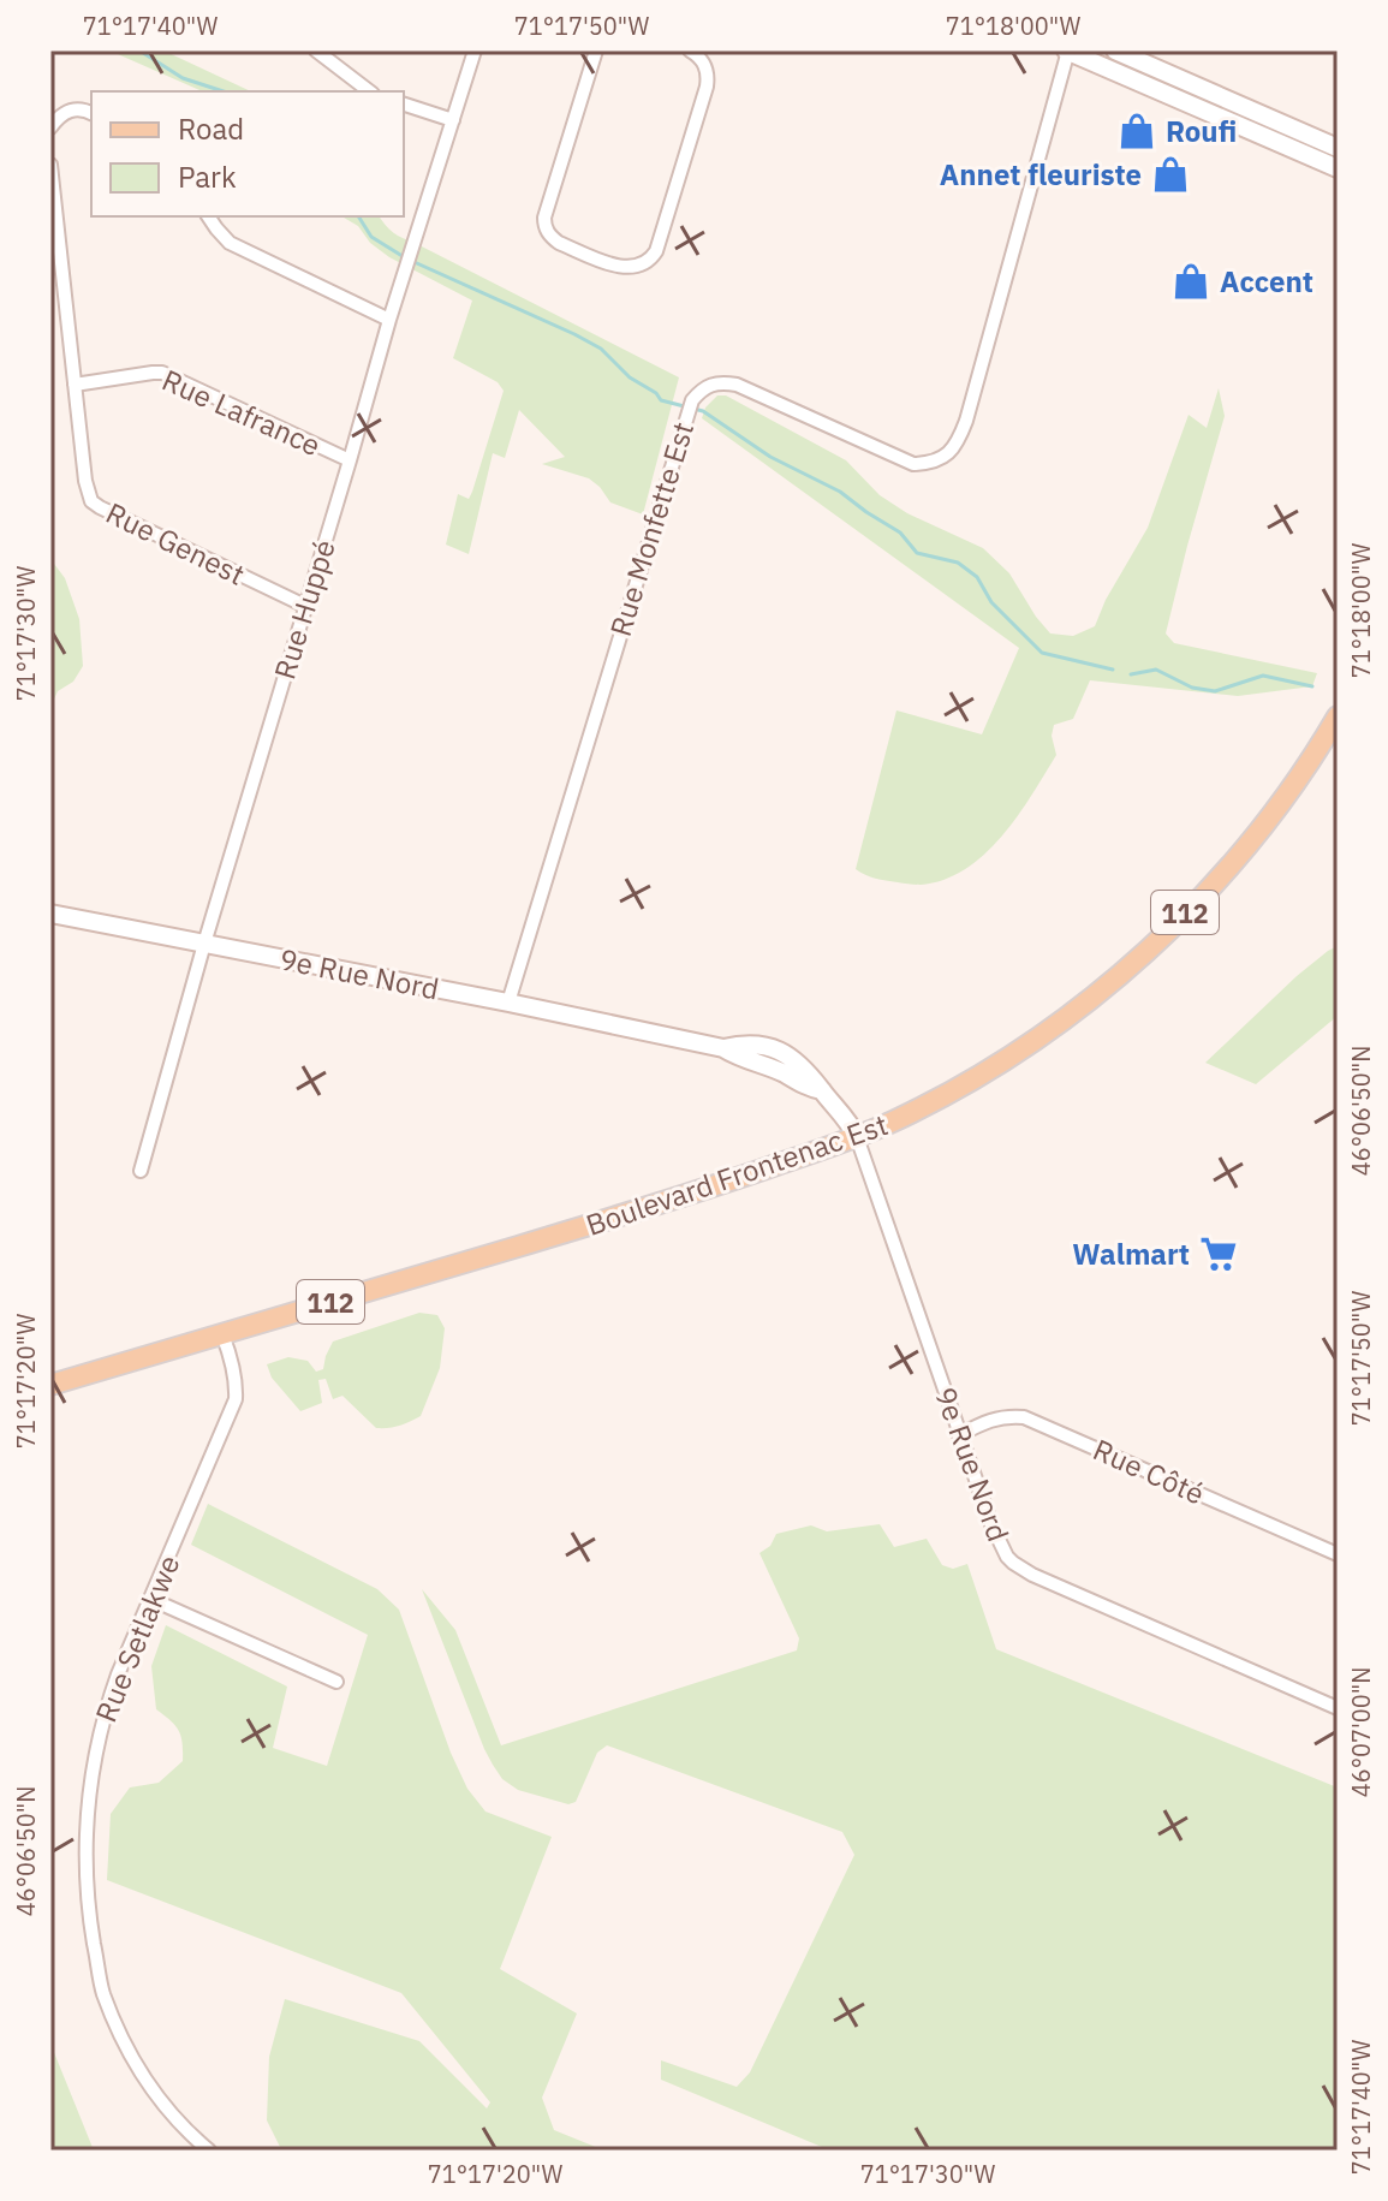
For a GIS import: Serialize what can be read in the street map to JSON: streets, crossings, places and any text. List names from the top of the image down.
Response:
{
  "streets": {
    "main road": ["112", "Boulevard Frontenac Est"],
    "street": [
      "Rue Lafrance",
      "Rue Monfette Est",
      "Rue Genest",
      "Rue Huppé",
      "9e Rue Nord",
      "Rue Côté",
      "Rue Setlakwe"
    ]
  },
  "crossings": [
    ["Rue Lafrance", "Rue Genest"],
    ["Rue Lafrance", "Rue Huppé"],
    ["Rue Monfette Est", "9e Rue Nord"],
    ["Rue Genest", "Rue Huppé"],
    ["Rue Huppé", "9e Rue Nord"],
    ["9e Rue Nord", "Boulevard Frontenac Est"],
    ["9e Rue Nord", "Rue Côté"],
    ["Boulevard Frontenac Est", "Rue Setlakwe"]
  ],
  "places": {
    "shop": ["Roufi", "Annet fleuriste", "Accent"],
    "supermarket": ["Walmart"]
  },
  "legend": ["Road", "Park"],
  "coordinates": [
    "71°17'40\"W",
    "71°17'50\"W",
    "71°18'00\"W",
    "71°17'30\"W",
    "46°06'50\"N",
    "71°17'20\"W",
    "46°07'00\"N"
  ]
}
